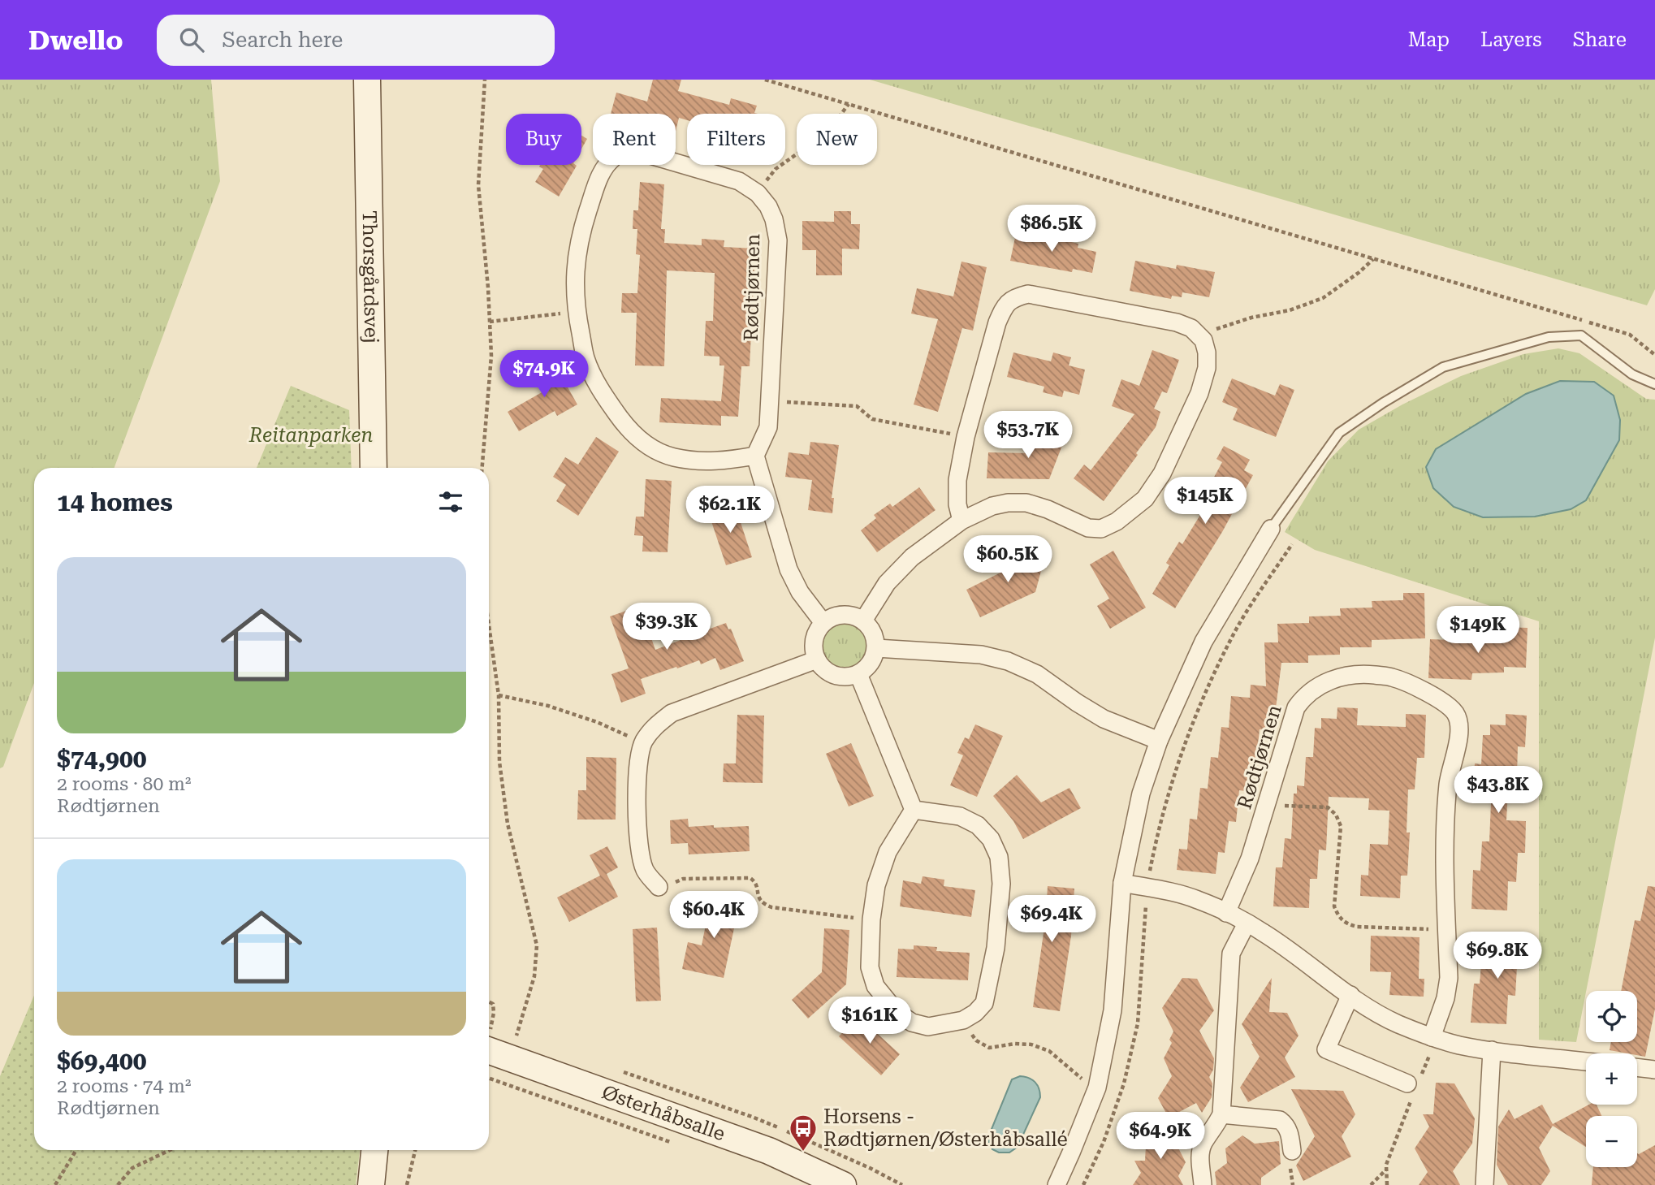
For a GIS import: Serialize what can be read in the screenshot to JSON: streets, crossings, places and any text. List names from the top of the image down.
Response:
{
  "streets": {
    "street": ["Thorsgårdsvej", "Rødtjørnen", "Østerhåbsalle"]
  },
  "parks": ["Reitanparken"],
  "places": {
    "bus stop": ["Horsens - Rødtjørnen/Østerhåbsallé"]
  },
  "page": {
    "header": "Dwello",
    "search": "Search here",
    "nav": ["Map", "Layers", "Share"],
    "chip": [
      "Buy",
      "Rent",
      "Filters",
      "New"
    ],
    "price": [
      "$86.5K",
      "$74.9K",
      "$53.7K",
      "$145K",
      "$62.1K",
      "$60.5K",
      "$39.3K",
      "$149K",
      "$43.8K",
      "$60.4K",
      "$69.4K",
      "$69.8K",
      "$161K",
      "$64.9K"
    ],
    "heading": "14 homes",
    "list": [
      {
        "name": "$74,900",
        "note": "2 rooms · 80 m² · Rødtjørnen"
      },
      {
        "name": "$69,400",
        "note": "2 rooms · 74 m² · Rødtjørnen"
      }
    ],
    "map_buttons": ["+", "−"]
  }
}
